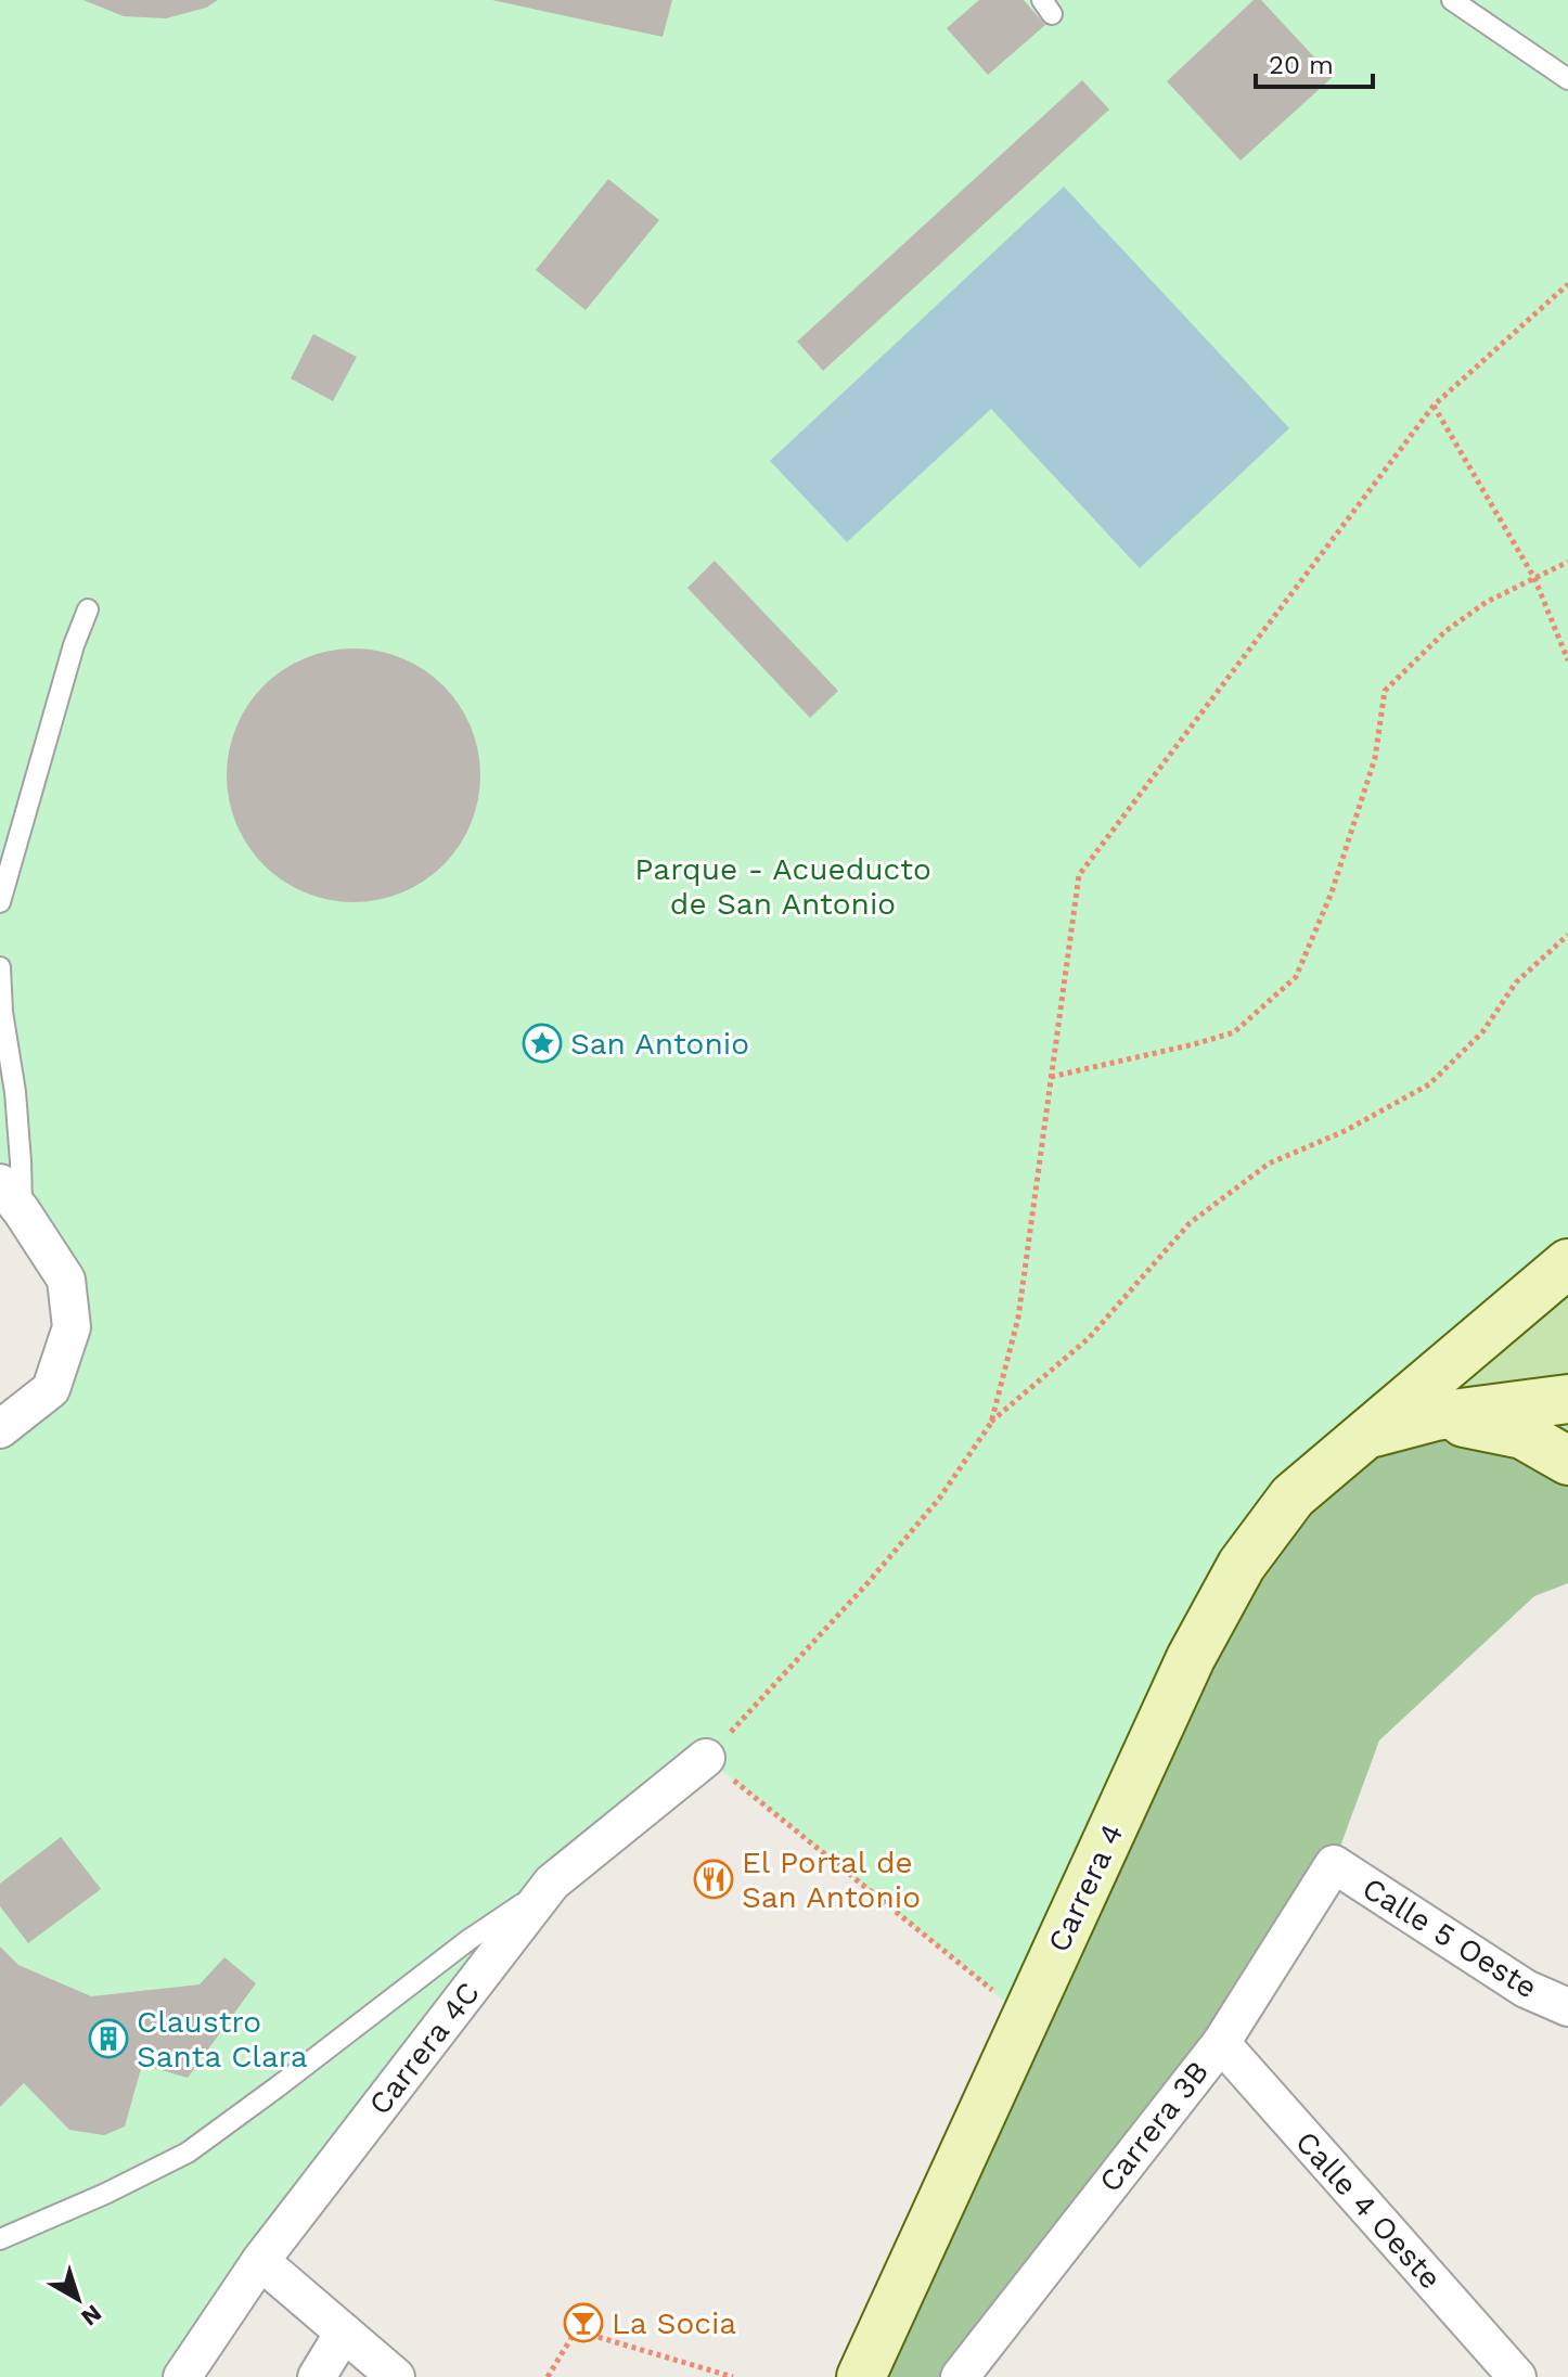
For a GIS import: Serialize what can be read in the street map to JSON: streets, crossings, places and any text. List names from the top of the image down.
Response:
{
  "streets": {
    "main road": ["Carrera 4"],
    "street": [
      "Calle 5 Oeste",
      "Carrera 4C",
      "Carrera 3B",
      "Calle 4 Oeste"
    ]
  },
  "crossings": [
    ["Calle 5 Oeste", "Carrera 3B"],
    ["Carrera 3B", "Calle 4 Oeste"]
  ],
  "parks": ["Parque - Acueducto de San Antonio"],
  "places": {
    "place": ["San Antonio"],
    "restaurant": ["El Portal de San Antonio"],
    "building": ["Claustro Santa Clara"],
    "bar": ["La Socia"]
  },
  "scale_bar": "20 m",
  "north": "bottom right"
}
